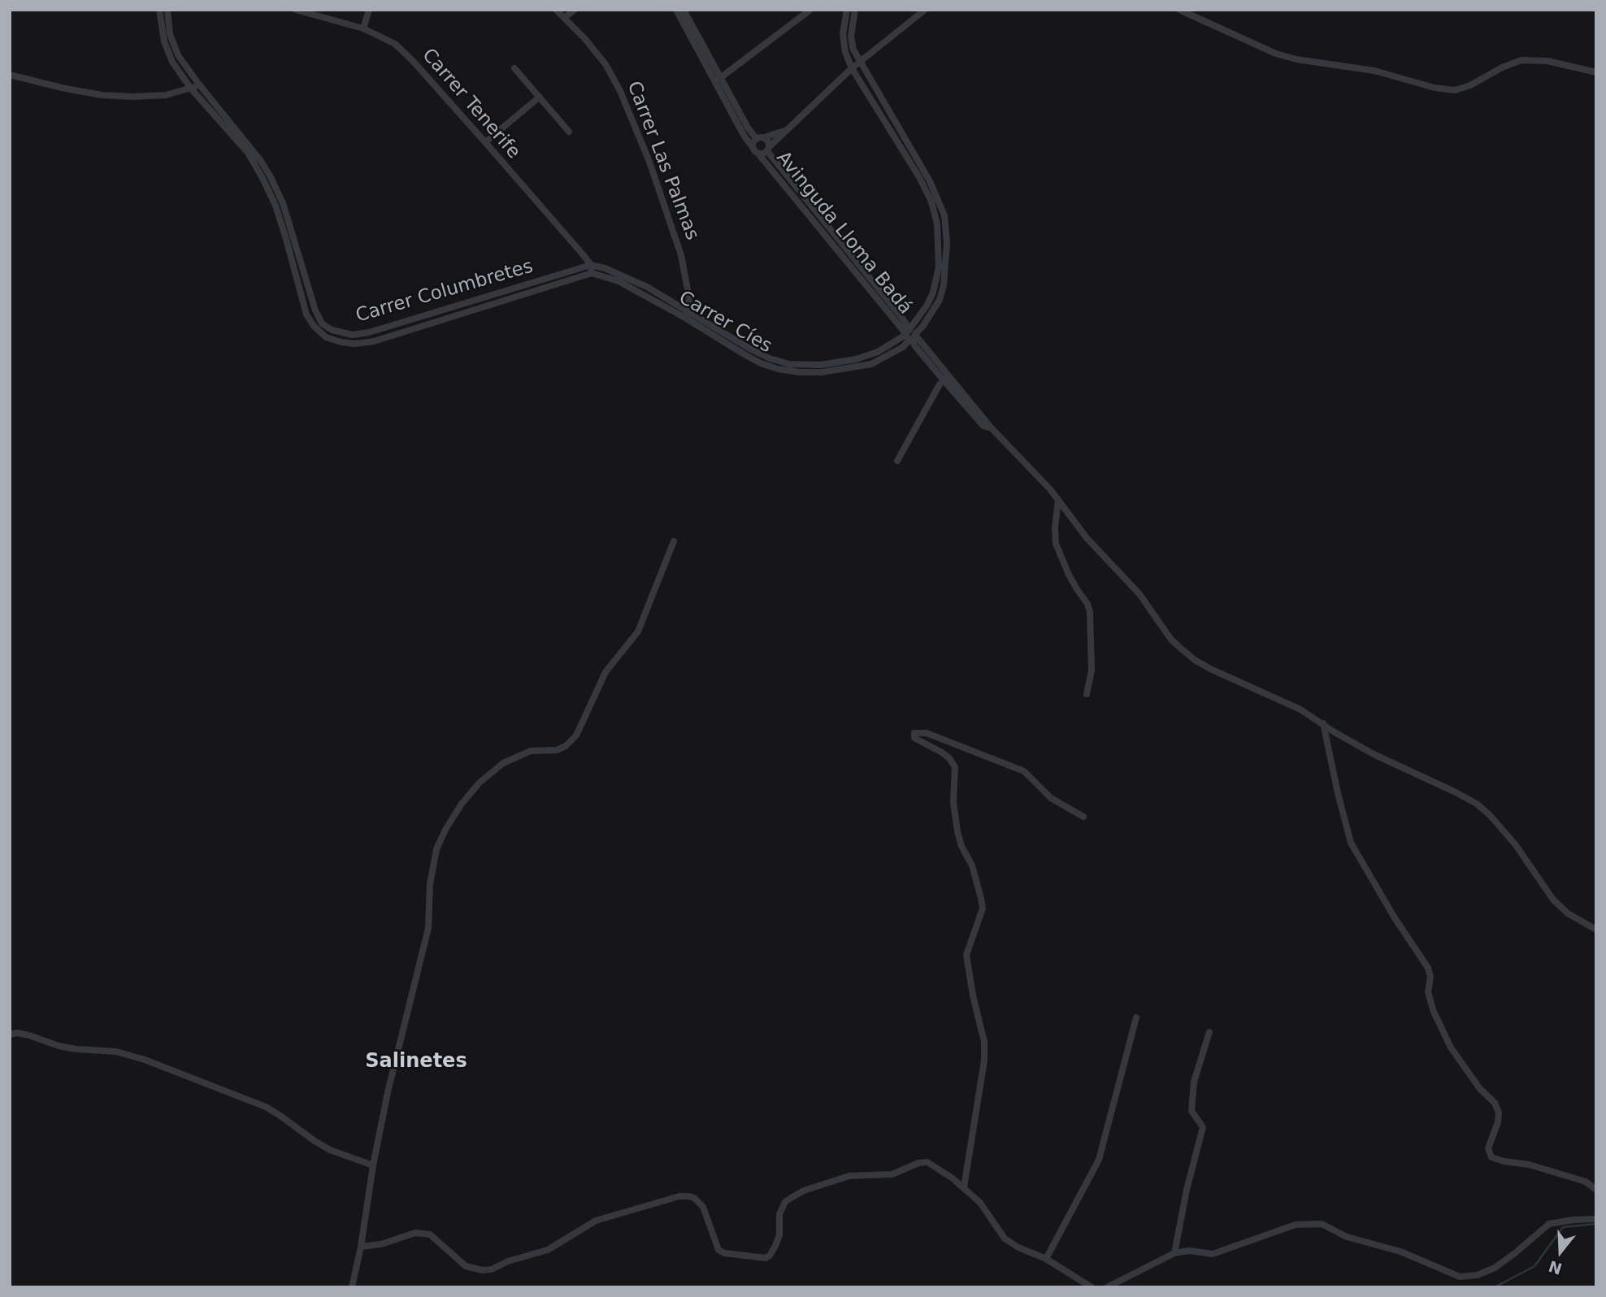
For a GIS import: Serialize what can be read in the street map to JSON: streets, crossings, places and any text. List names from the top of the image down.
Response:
{
  "streets": {
    "street": [
      "Carrer Tenerife",
      "Carrer Las Palmas",
      "Avinguda Lloma Badá",
      "Carrer Columbretes",
      "Carrer Cíes"
    ]
  },
  "crossings": [
    ["Carrer Tenerife", "Carrer Columbretes"],
    ["Carrer Tenerife", "Carrer Cíes"],
    ["Carrer Las Palmas", "Carrer Cíes"],
    ["Avinguda Lloma Badá", "Carrer Cíes"],
    ["Carrer Columbretes", "Carrer Cíes"]
  ],
  "districts": ["Salinetes"],
  "north": "bottom"
}
